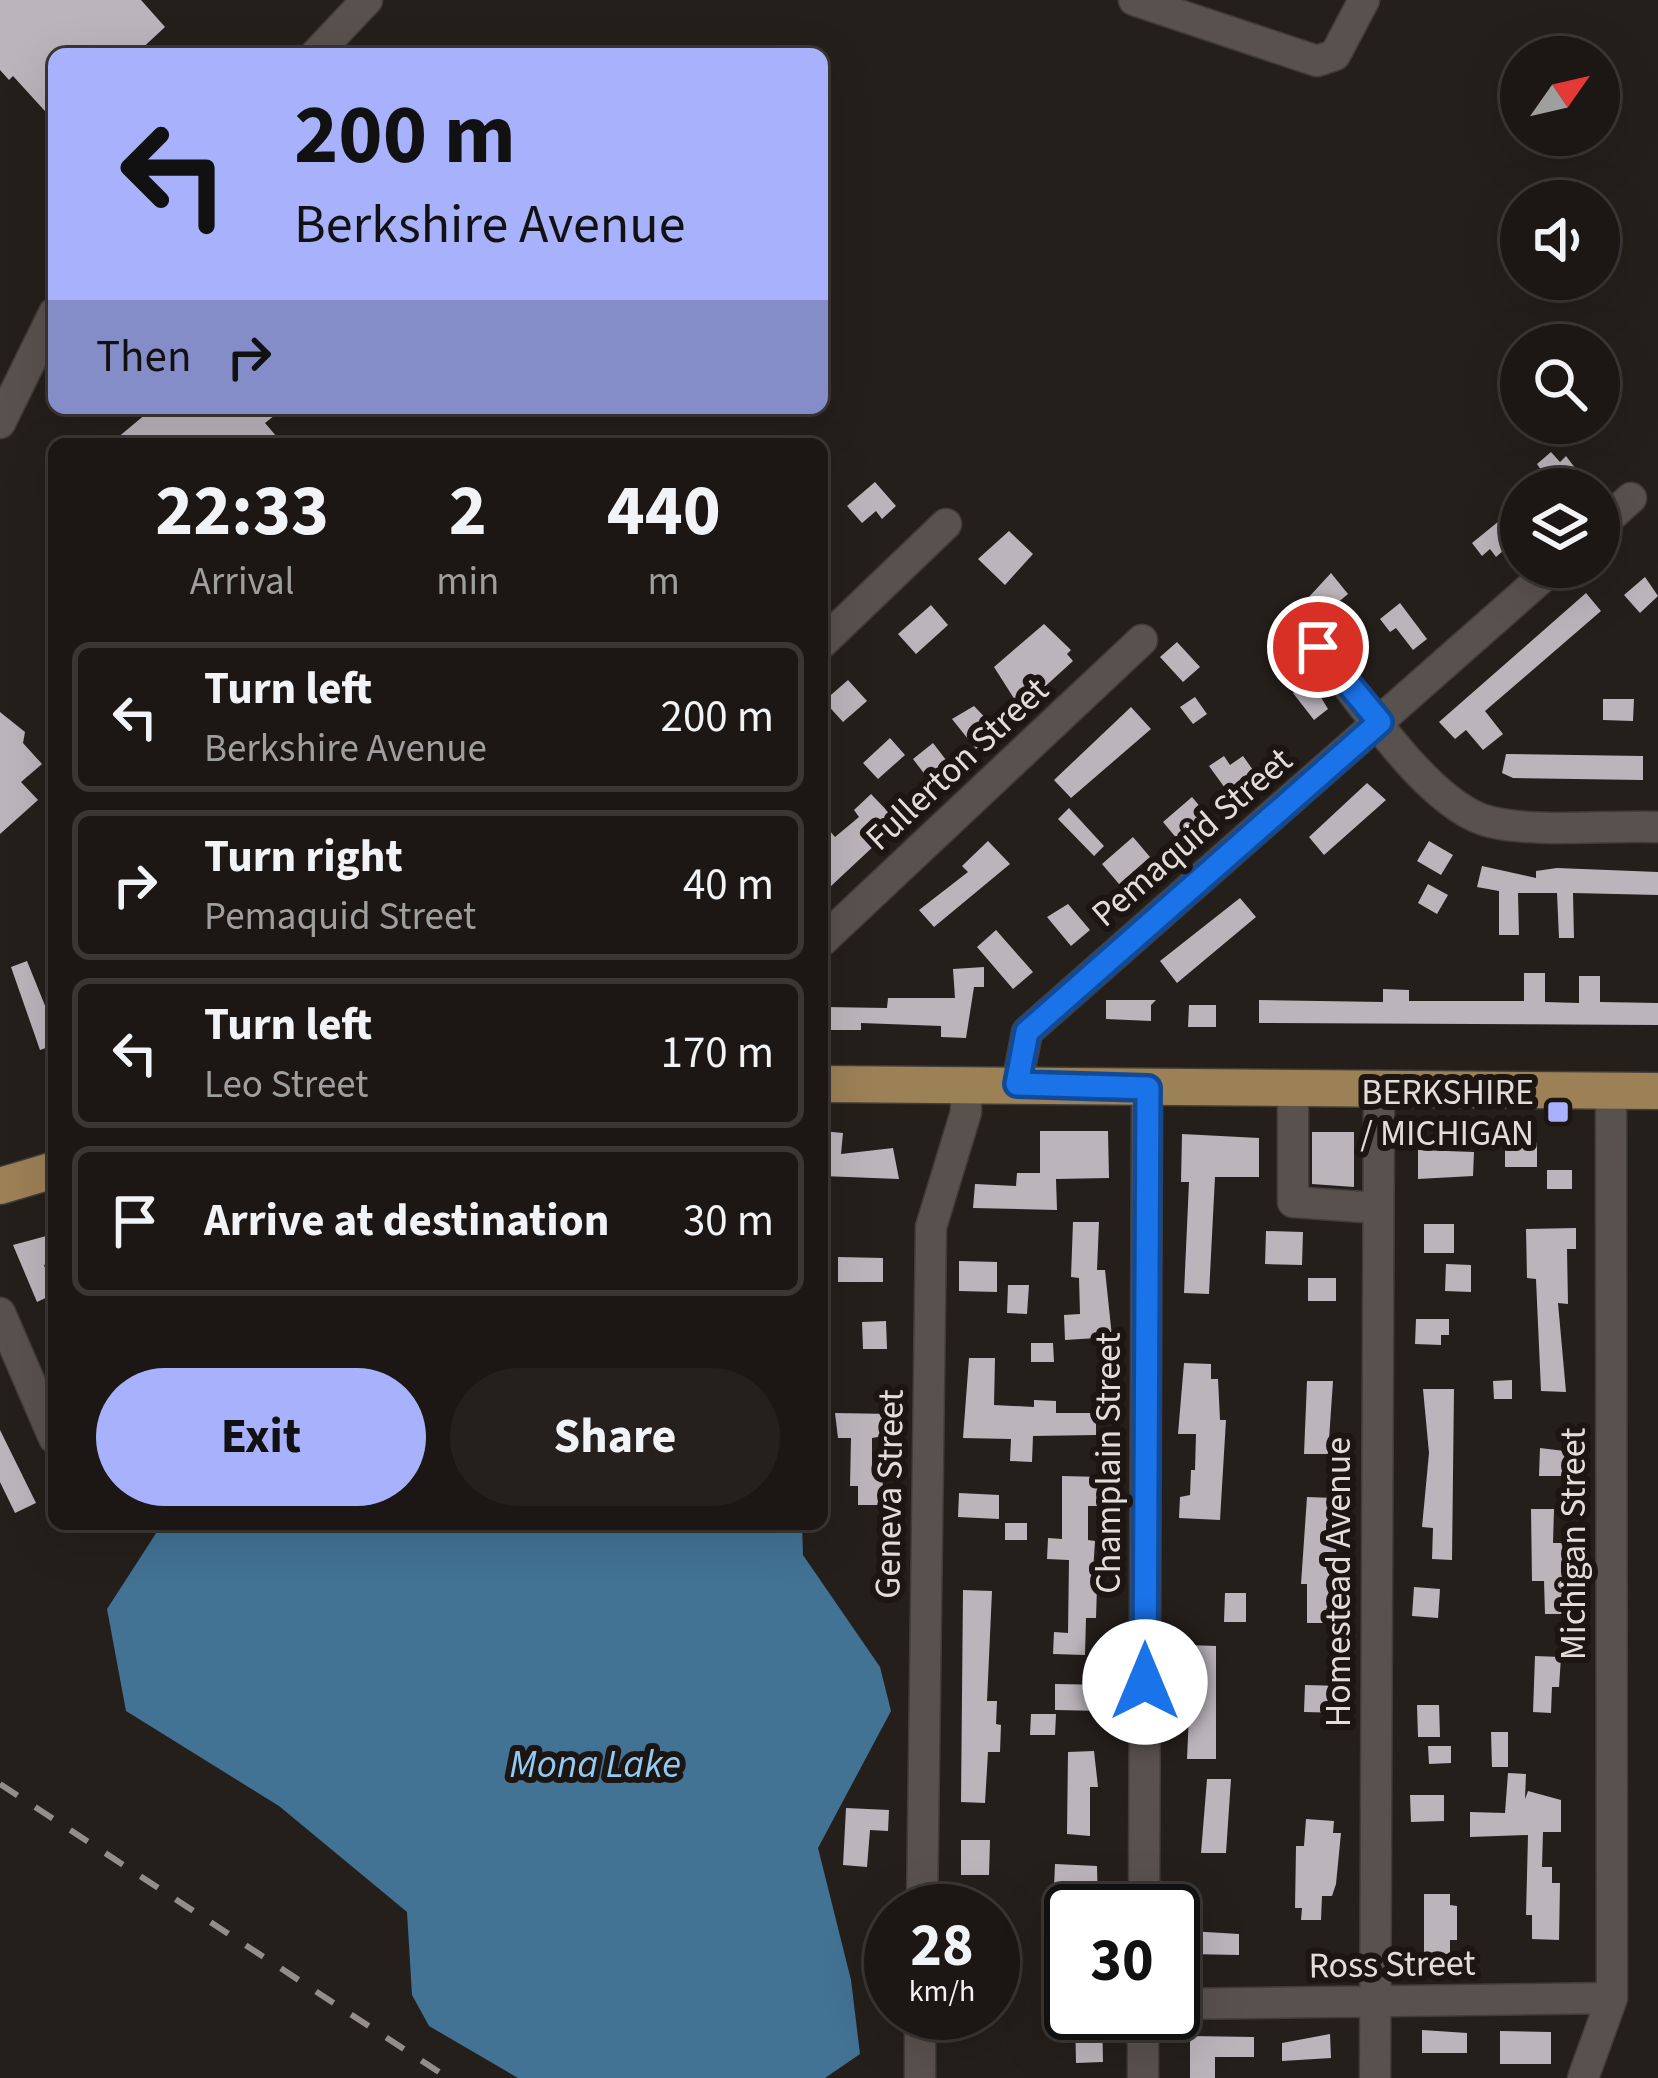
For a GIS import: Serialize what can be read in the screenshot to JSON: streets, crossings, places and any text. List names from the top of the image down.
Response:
{
  "streets": {
    "street": [
      "Fullerton Street",
      "Pemaquid Street",
      "Champlain Street",
      "Geneva Street",
      "Michigan Street",
      "Homestead Avenue",
      "Ross Street"
    ]
  },
  "crossings": [
    ["Michigan Street", "Ross Street"],
    ["Homestead Avenue", "Ross Street"]
  ],
  "water": ["Mona Lake"],
  "places": {
    "transit": ["BERKSHIRE / MICHIGAN"]
  },
  "north": "top right",
  "page": {
    "turn": ["200 m", "Berkshire Avenue"],
    "then": "Then",
    "eta": [
      "22:33",
      "Arrival",
      "2",
      "min",
      "440",
      "m"
    ],
    "list": [
      {
        "name": "Turn left",
        "note": "Berkshire Avenue",
        "value": "200 m"
      },
      {
        "name": "Turn right",
        "note": "Pemaquid Street",
        "value": "40 m"
      },
      {
        "name": "Turn left",
        "note": "Leo Street",
        "value": "170 m"
      },
      {
        "name": "Arrive at destination",
        "value": "30 m"
      }
    ],
    "buttons": ["Exit", "Share"],
    "speed": "28 km/h",
    "limit": "30"
  }
}
